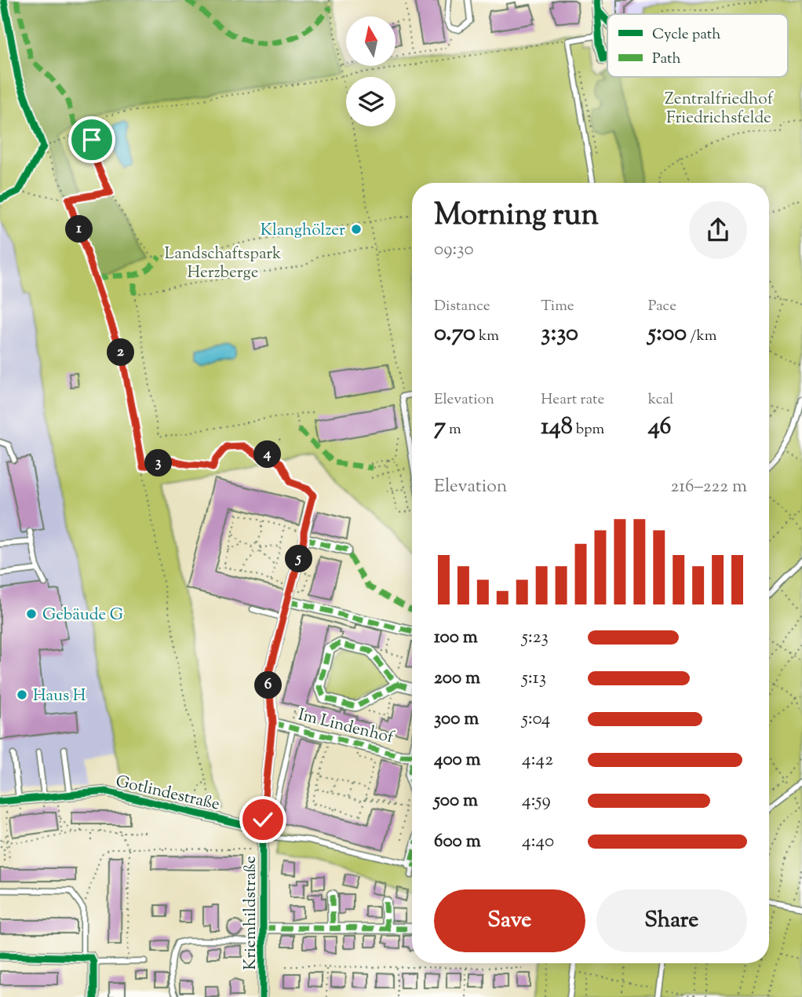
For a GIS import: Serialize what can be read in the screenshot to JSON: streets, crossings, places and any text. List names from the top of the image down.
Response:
{
  "streets": {
    "street": ["Im Lindenhof", "Gotlindestraße", "Kriemhildstraße"]
  },
  "crossings": [
    ["Im Lindenhof", "Kriemhildstraße"],
    ["Gotlindestraße", "Kriemhildstraße"]
  ],
  "parks": ["Zentralfriedhof Friedrichsfelde", "Landschaftspark Herzberge"],
  "places": ["Klanghölzer", "Gebäude G", "Haus H"],
  "legend": ["Cycle path", "Path"],
  "north": "top",
  "page": {
    "heading": ["Morning run", "09:30"],
    "pins": [
      "1",
      "2",
      "4",
      "3",
      "5",
      "6"
    ],
    "stats": [
      ["Distance", "0.70 km"],
      ["Time", "3:30"],
      ["Pace", "5:00 /km"],
      ["Elevation", "7 m"],
      ["Heart rate", "148 bpm"],
      ["kcal", "46"]
    ],
    "chart": ["Elevation", "216–222 m"],
    "list": [
      {
        "name": "100 m",
        "note": "5:23"
      },
      {
        "name": "200 m",
        "note": "5:13"
      },
      {
        "name": "300 m",
        "note": "5:04"
      },
      {
        "name": "400 m",
        "note": "4:42"
      },
      {
        "name": "500 m",
        "note": "4:59"
      },
      {
        "name": "600 m",
        "note": "4:40"
      }
    ],
    "buttons": ["Save", "Share"]
  }
}
